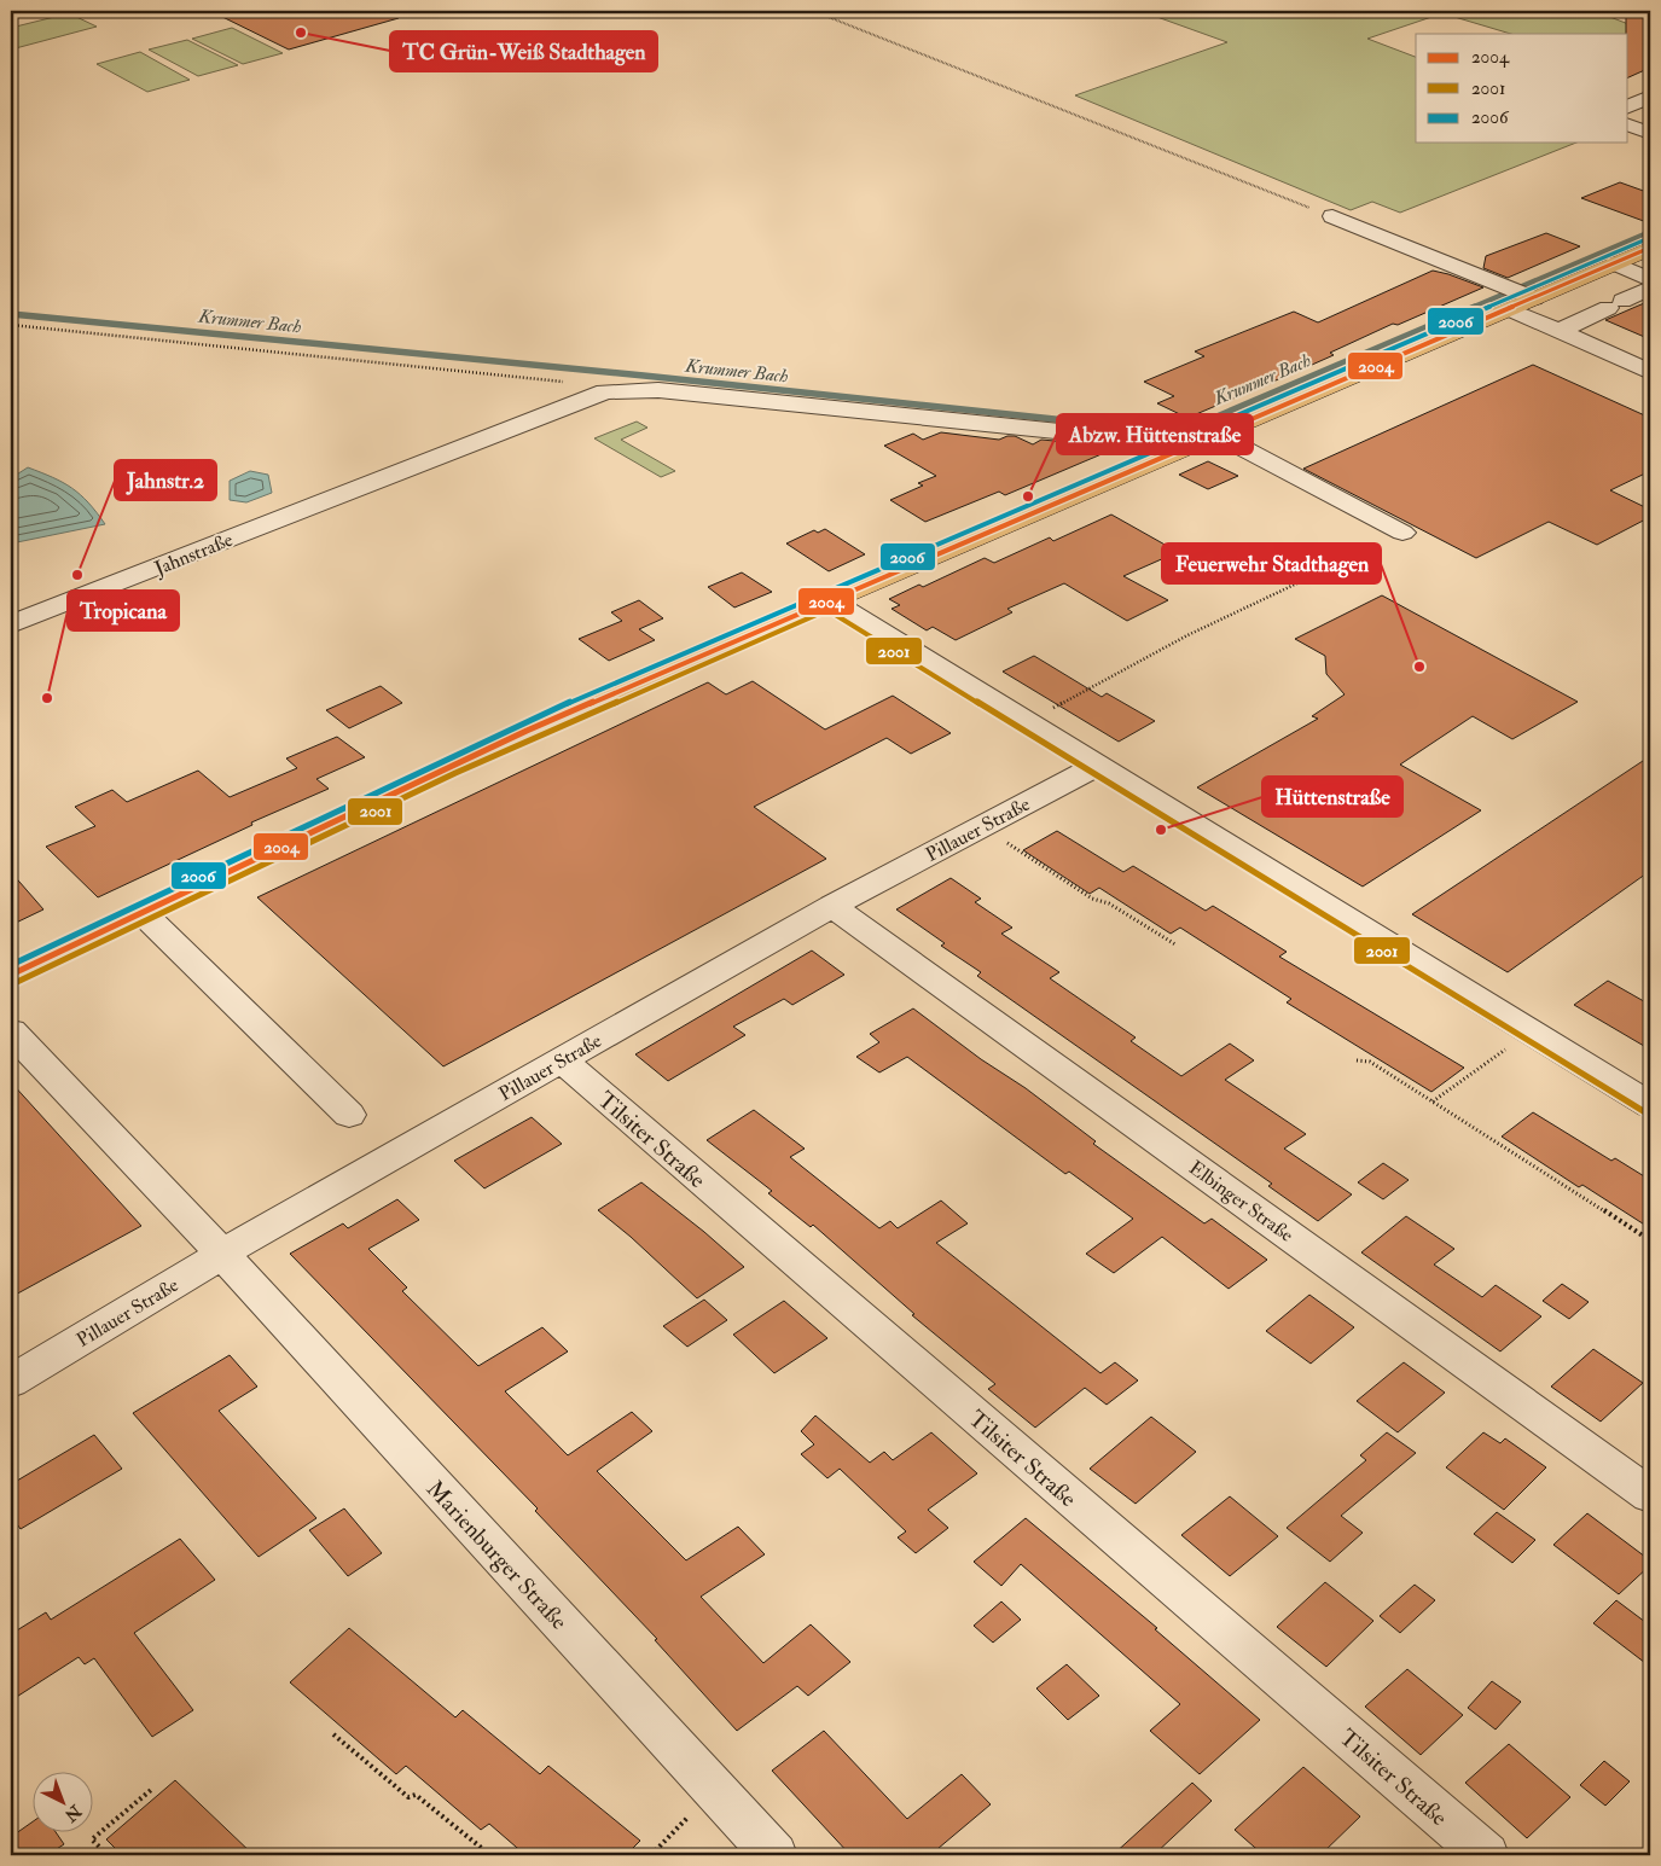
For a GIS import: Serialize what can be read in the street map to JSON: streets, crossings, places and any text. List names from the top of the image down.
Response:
{
  "streets": {
    "street": [
      "Jahnstraße",
      "Pillauer Straße",
      "Tilsiter Straße",
      "Elbinger Straße",
      "Marienburger Straße"
    ]
  },
  "crossings": [
    ["Pillauer Straße", "Tilsiter Straße"],
    ["Pillauer Straße", "Elbinger Straße"],
    ["Pillauer Straße", "Marienburger Straße"]
  ],
  "water": ["Krummer Bach"],
  "places": [
    "TC Grün-Weiß Stadthagen",
    "Abzw. Hüttenstraße",
    "Jahnstr.2",
    "Feuerwehr Stadthagen",
    "Tropicana",
    "Hüttenstraße"
  ],
  "lines": ["transit line 2006", "transit line 2004", "transit line 2001"],
  "legend": ["2004", "2001", "2006"],
  "north": "bottom right"
}
